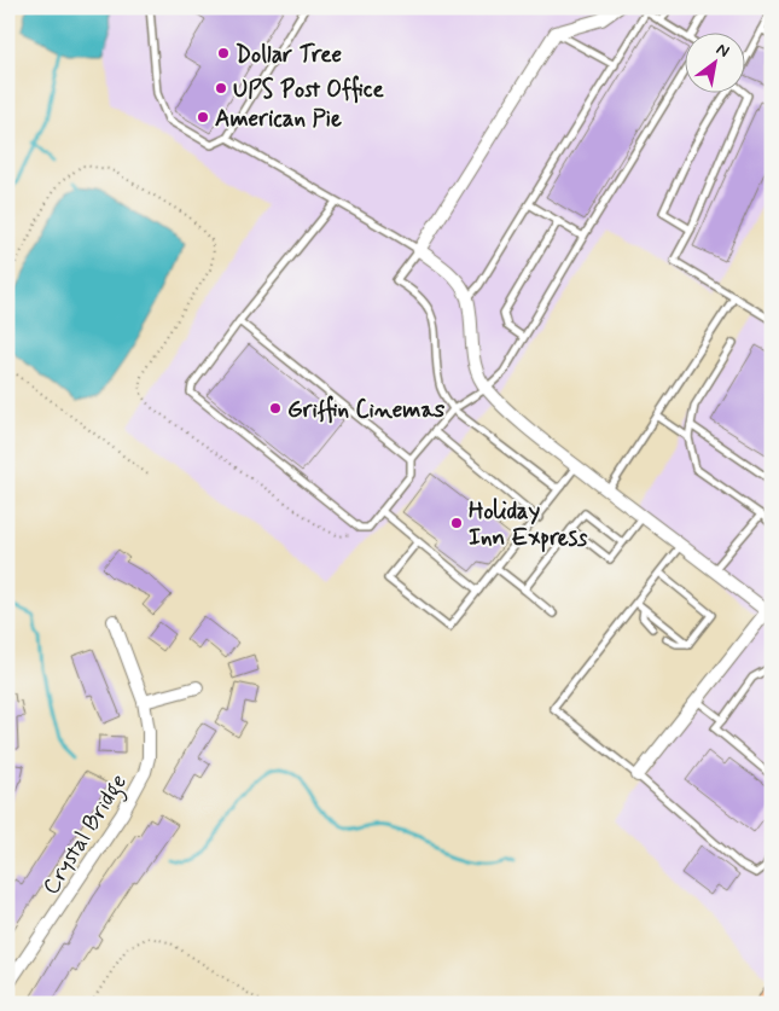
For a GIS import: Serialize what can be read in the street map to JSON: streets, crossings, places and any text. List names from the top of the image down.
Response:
{
  "streets": {
    "street": ["Crystal Bridge"]
  },
  "places": [
    "Dollar Tree",
    "UPS Post Office",
    "American Pie",
    "Griffin Cinemas",
    "Holiday Inn Express"
  ],
  "north": "top right"
}
